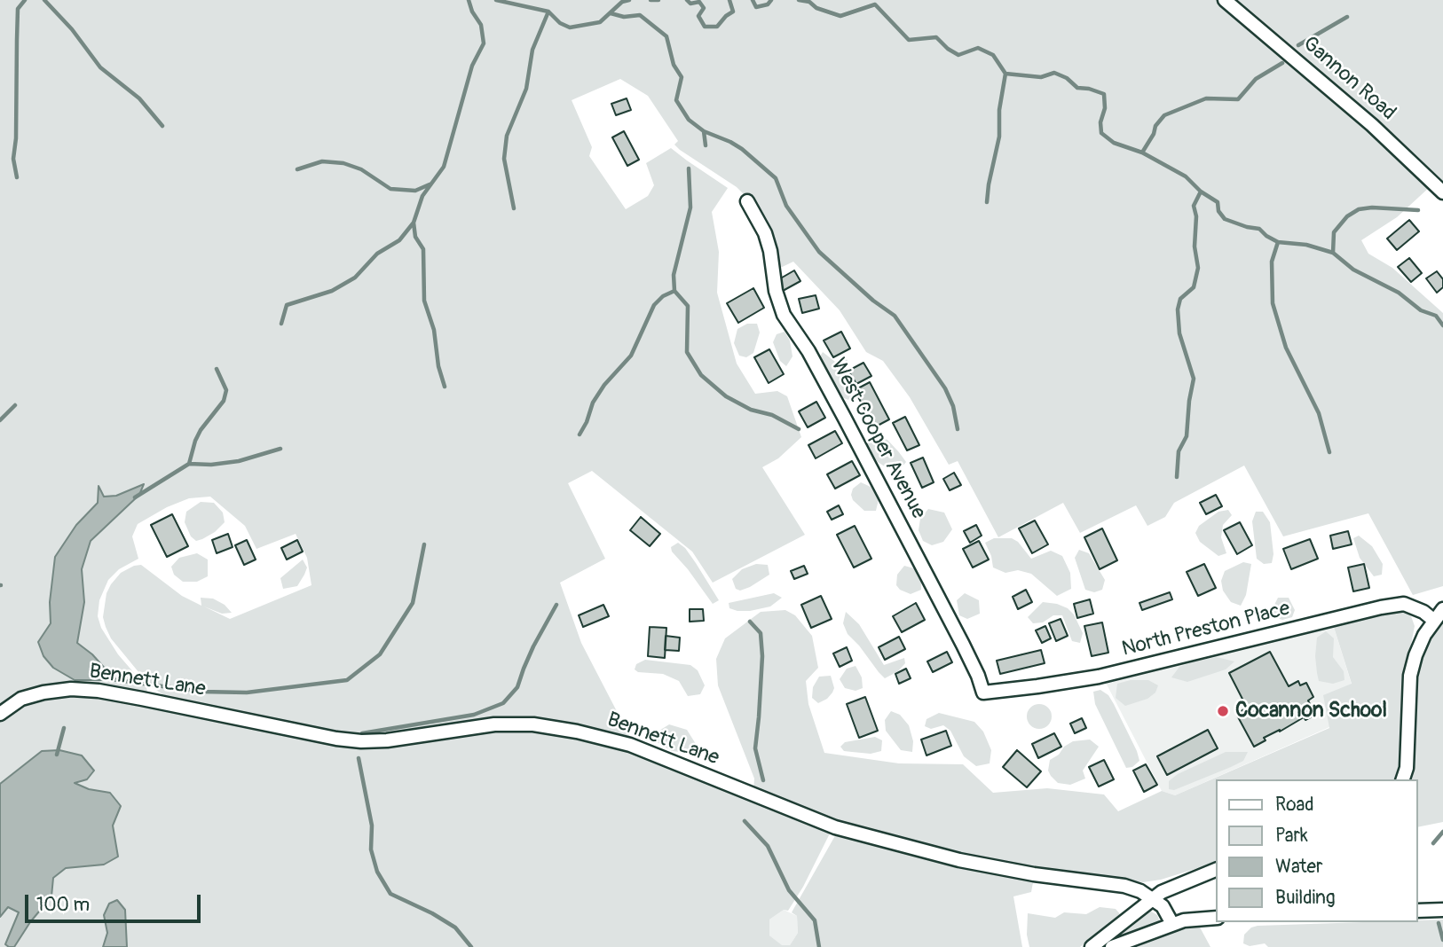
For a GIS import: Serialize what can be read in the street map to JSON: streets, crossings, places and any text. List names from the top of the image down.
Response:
{
  "streets": {
    "street": [
      "Gannon Road",
      "West Cooper Avenue",
      "North Preston Place",
      "Bennett Lane"
    ]
  },
  "crossings": [
    ["West Cooper Avenue", "North Preston Place"]
  ],
  "places": ["Cocannon School"],
  "legend": [
    "Road",
    "Park",
    "Water",
    "Building"
  ],
  "scale_bar": "100 m"
}
